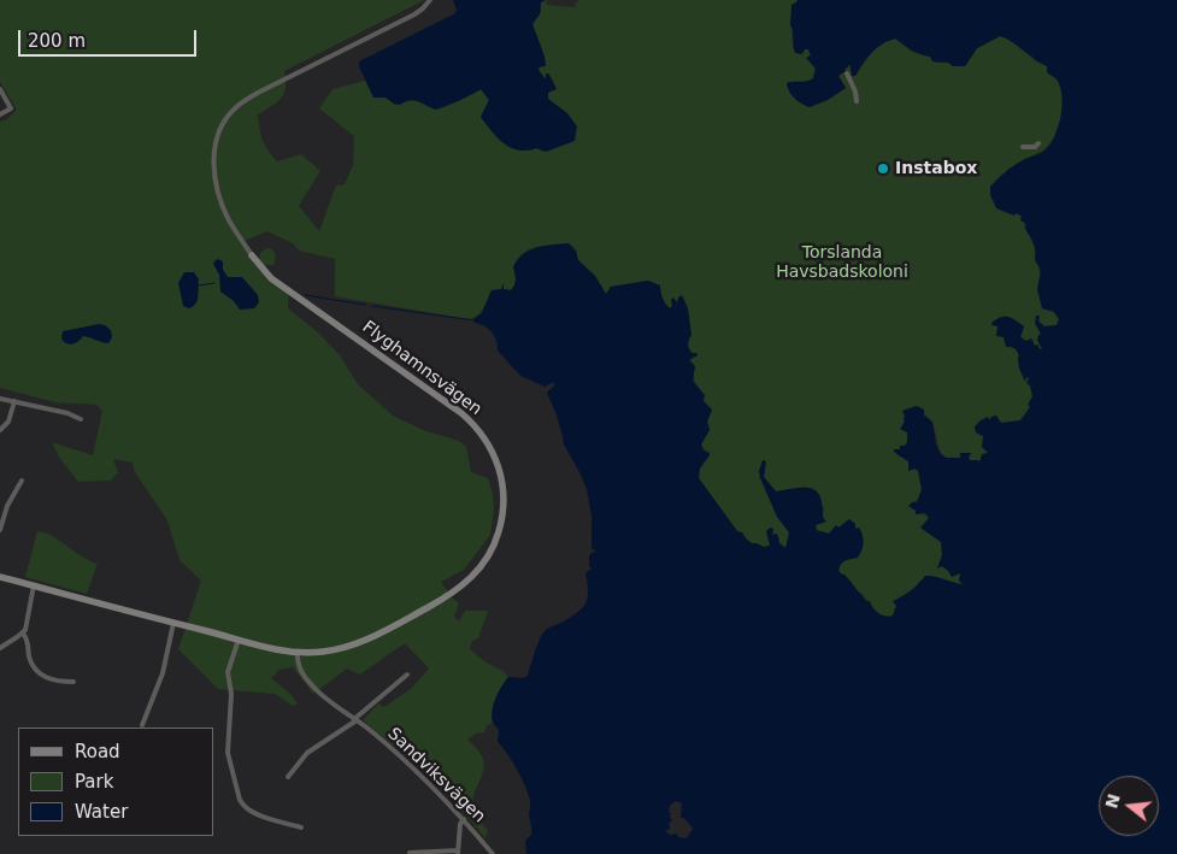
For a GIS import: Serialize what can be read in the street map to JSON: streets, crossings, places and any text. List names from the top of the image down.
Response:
{
  "streets": {
    "street": ["Flyghamnsvägen", "Sandviksvägen"]
  },
  "crossings": [
    ["Flyghamnsvägen", "Sandviksvägen"]
  ],
  "parks": ["Torslanda Havsbadskoloni"],
  "places": ["Instabox"],
  "legend": ["Road", "Park", "Water"],
  "scale_bar": "200 m",
  "north": "left"
}
